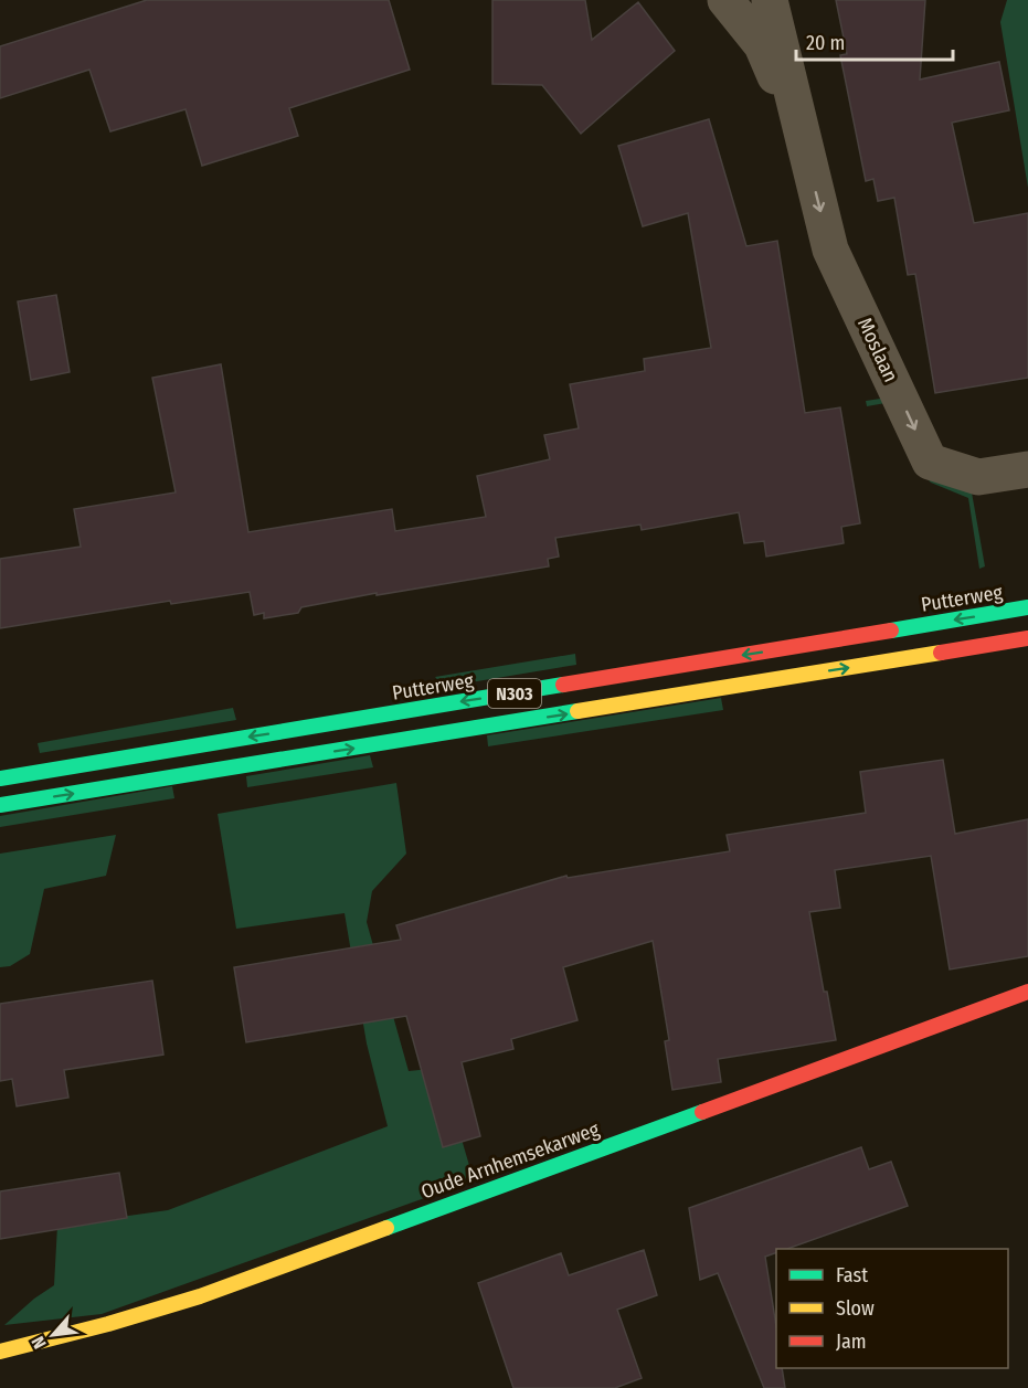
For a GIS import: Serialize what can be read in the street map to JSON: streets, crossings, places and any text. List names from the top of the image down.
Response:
{
  "streets": {
    "main road": ["Putterweg", "N303", "Oude Arnhemsekarweg"],
    "street": ["Moslaan"]
  },
  "one_way": ["Moslaan"],
  "legend": ["Fast", "Slow", "Jam"],
  "scale_bar": "20 m",
  "north": "bottom left"
}
